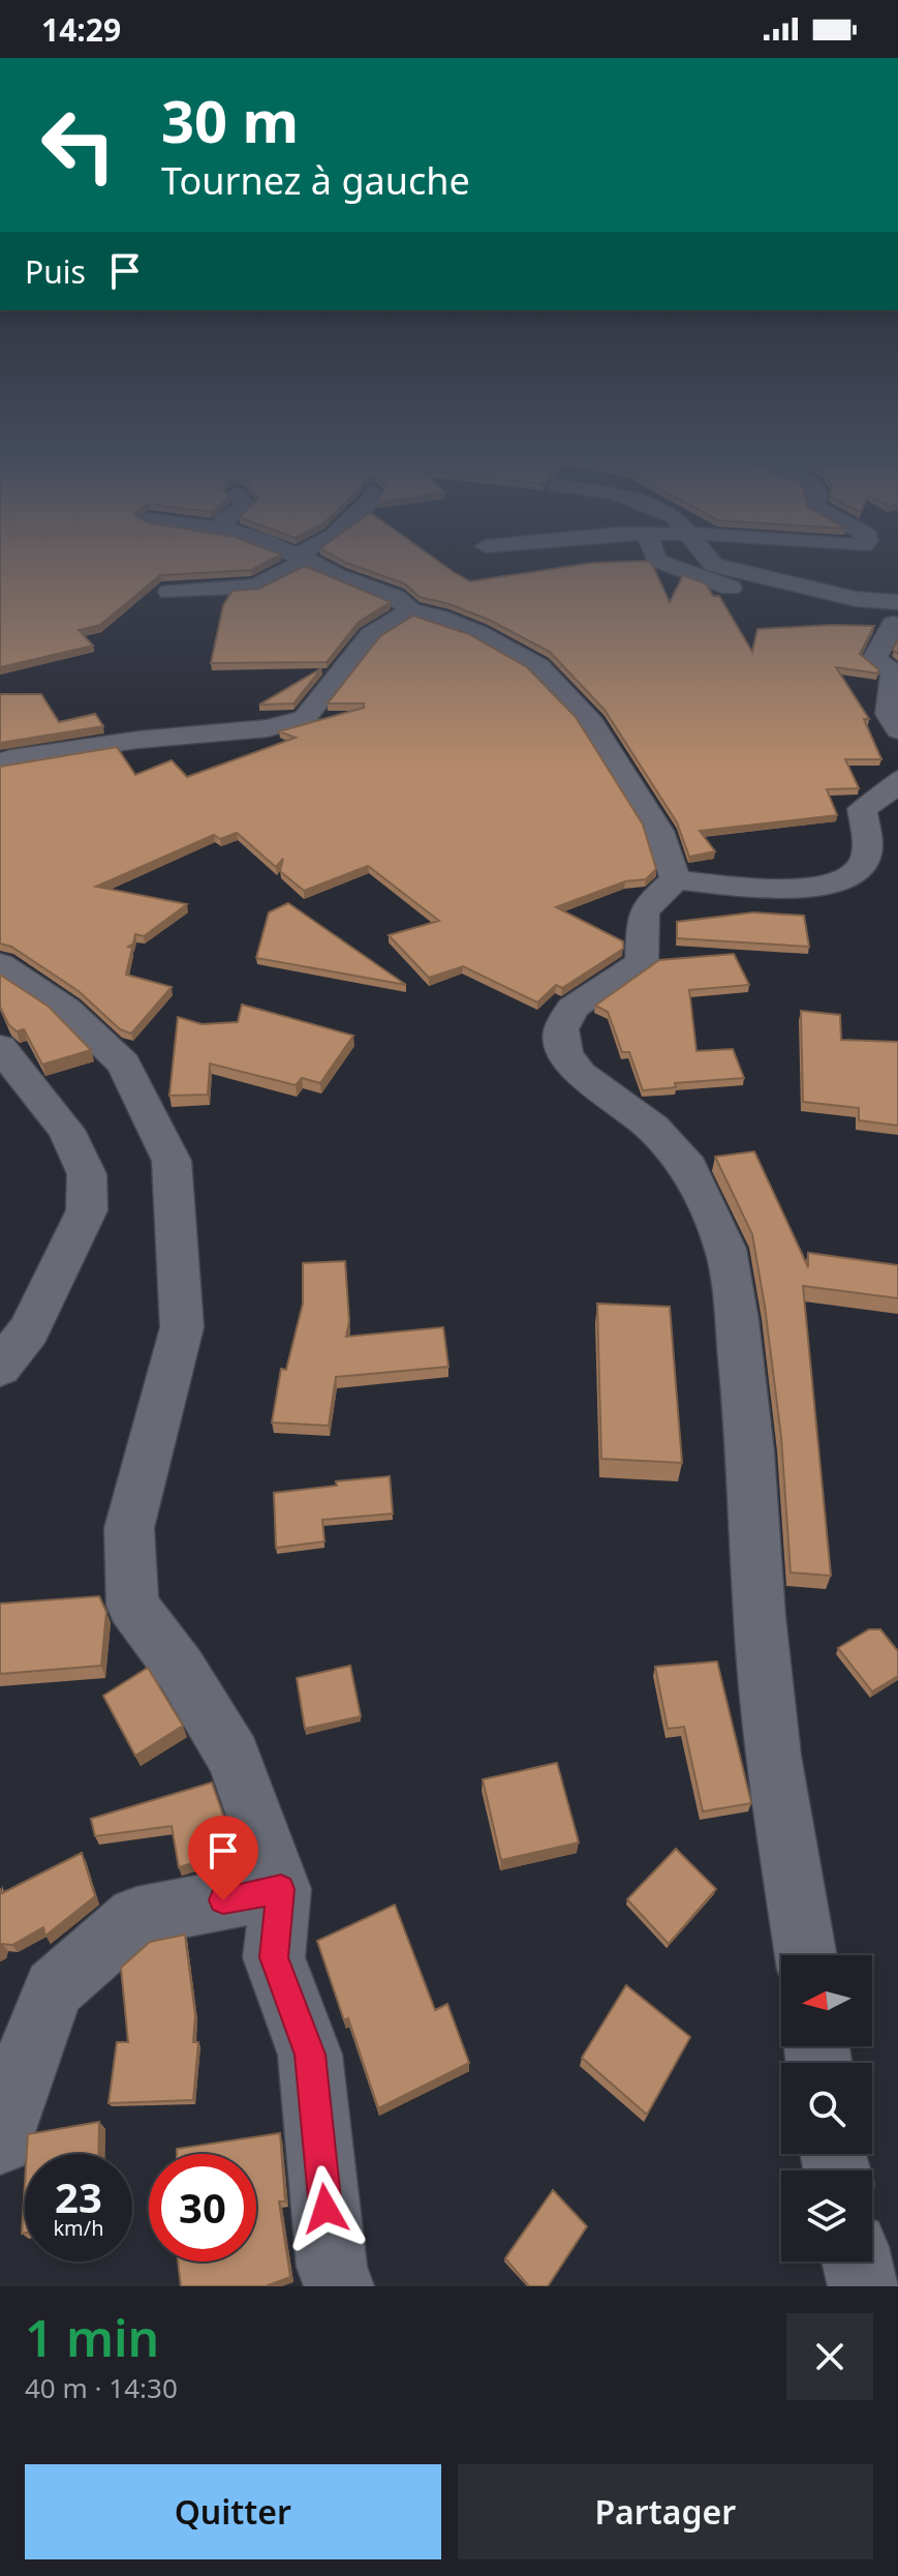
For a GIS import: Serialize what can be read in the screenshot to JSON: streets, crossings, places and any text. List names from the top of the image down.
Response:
{
  "north": "left",
  "page": {
    "status": "14:29",
    "turn": ["30 m", "Tournez à gauche"],
    "then": "Puis",
    "speed": "23 km/h",
    "limit": "30",
    "heading": ["1 min", "40 m · 14:30"],
    "buttons": ["Quitter", "Partager"]
  }
}
